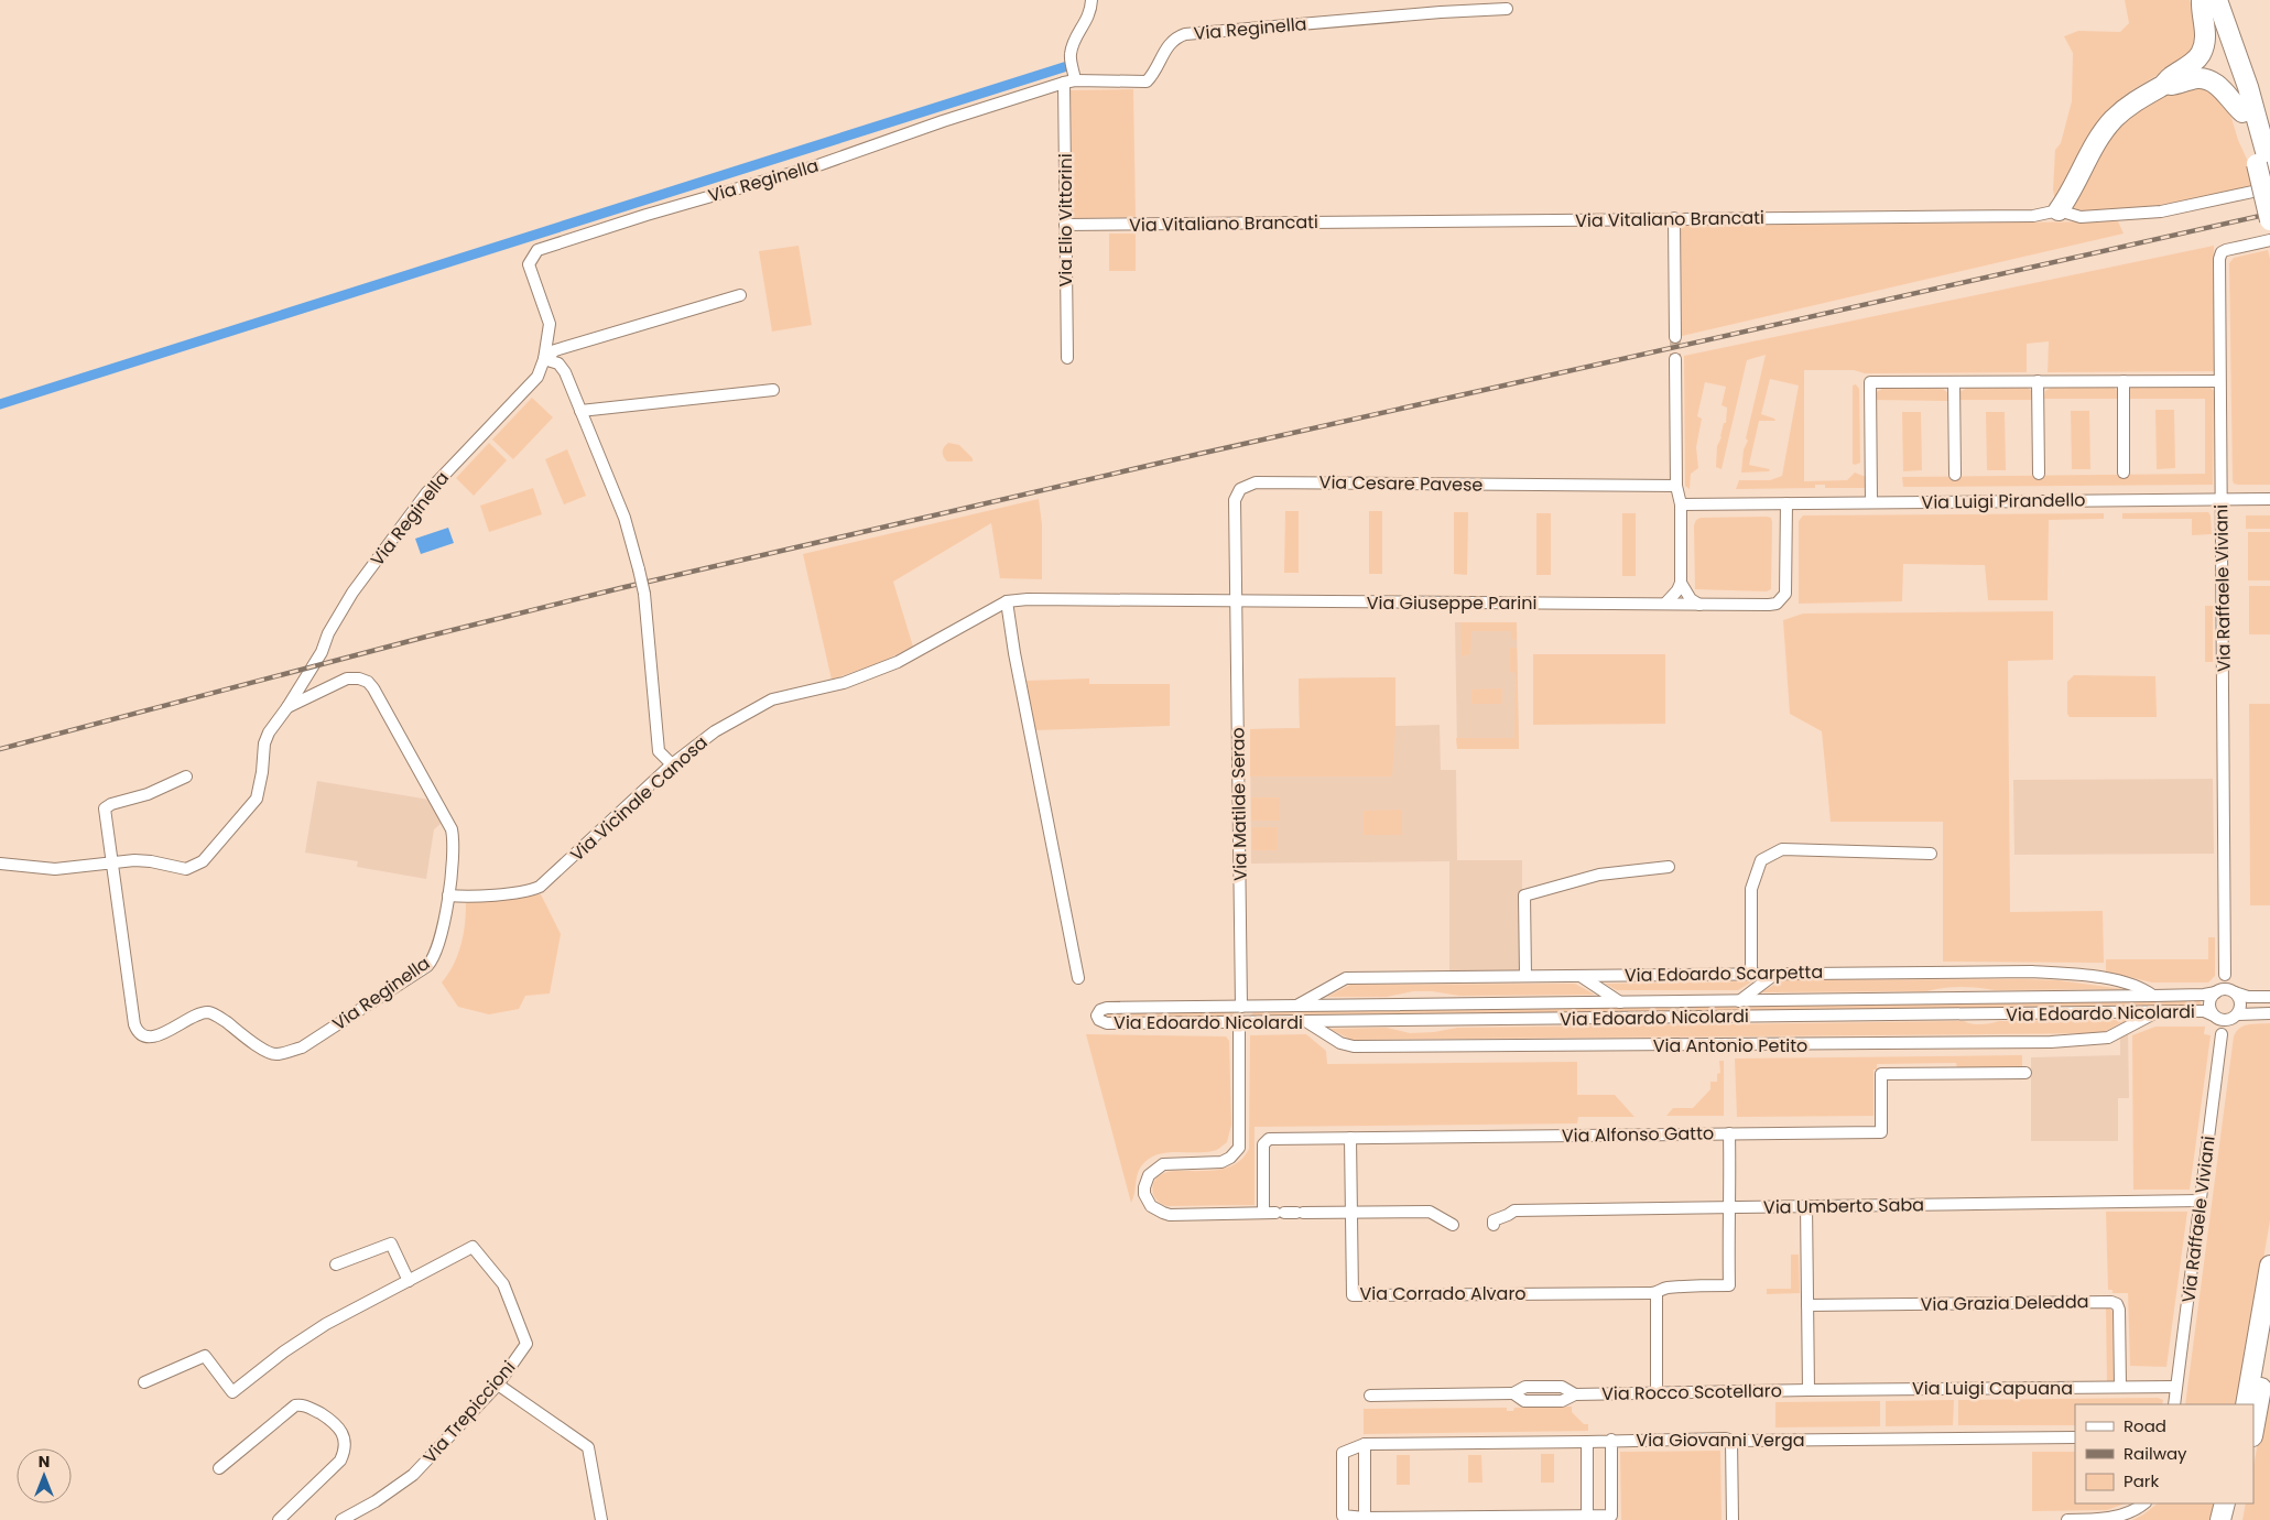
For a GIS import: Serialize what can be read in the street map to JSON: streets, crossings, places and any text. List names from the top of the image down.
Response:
{
  "streets": {
    "street": [
      "Via Reginella",
      "Via Vitaliano Brancati",
      "Via Elio Vittorini",
      "Via Cesare Pavese",
      "Via Luigi Pirandello",
      "Via Raffaele Viviani",
      "Via Giuseppe Parini",
      "Via Vicinale Canosa",
      "Via Matilde Serao",
      "Via Edoardo Scarpetta",
      "Via Edoardo Nicolardi",
      "Via Antonio Petito",
      "Via Alfonso Gatto",
      "Via Umberto Saba",
      "Via Corrado Alvaro",
      "Via Grazia Deledda",
      "Via Luigi Capuana",
      "Via Rocco Scotellaro",
      "Via Trepiccioni",
      "Via Giovanni Verga"
    ]
  },
  "crossings": [
    ["Via Reginella", "Via Elio Vittorini"],
    ["Via Reginella", "Via Vicinale Canosa"],
    ["Via Vitaliano Brancati", "Via Elio Vittorini"],
    ["Via Cesare Pavese", "Via Giuseppe Parini"],
    ["Via Cesare Pavese", "Via Matilde Serao"],
    ["Via Luigi Pirandello", "Via Raffaele Viviani"],
    ["Via Luigi Pirandello", "Via Giuseppe Parini"],
    ["Via Raffaele Viviani", "Via Edoardo Nicolardi"],
    ["Via Raffaele Viviani", "Via Umberto Saba"],
    ["Via Raffaele Viviani", "Via Luigi Capuana"],
    ["Via Giuseppe Parini", "Via Vicinale Canosa"],
    ["Via Giuseppe Parini", "Via Matilde Serao"],
    ["Via Matilde Serao", "Via Edoardo Nicolardi"],
    ["Via Edoardo Scarpetta", "Via Edoardo Nicolardi"],
    ["Via Edoardo Nicolardi", "Via Antonio Petito"],
    ["Via Alfonso Gatto", "Via Corrado Alvaro"],
    ["Via Umberto Saba", "Via Corrado Alvaro"],
    ["Via Grazia Deledda", "Via Luigi Capuana"],
    ["Via Luigi Capuana", "Via Rocco Scotellaro"]
  ],
  "legend": ["Road", "Railway", "Park"],
  "north": "top"
}
